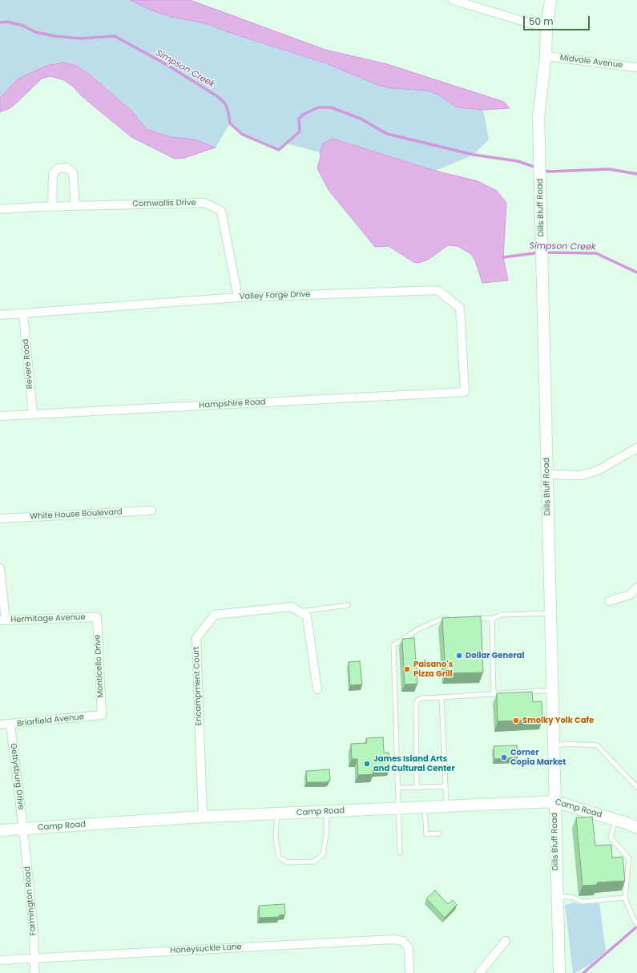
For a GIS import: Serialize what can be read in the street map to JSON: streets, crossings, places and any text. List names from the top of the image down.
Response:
{
  "streets": {
    "street": [
      "Midvale Avenue",
      "Cornwallis Drive",
      "Dills Bluff Road",
      "Valley Forge Drive",
      "Revere Road",
      "Hampshire Road",
      "White House Boulevard",
      "Hermitage Avenue",
      "Monticello Drive",
      "Encampment Court",
      "Briarfield Avenue",
      "Gettysburg Drive",
      "Camp Road",
      "Farmington Road",
      "Honeysuckle Lane"
    ]
  },
  "crossings": [
    ["Midvale Avenue", "Dills Bluff Road"],
    ["Cornwallis Drive", "Valley Forge Drive"],
    ["Dills Bluff Road", "Camp Road"],
    ["Valley Forge Drive", "Revere Road"],
    ["Valley Forge Drive", "Hampshire Road"],
    ["Revere Road", "Hampshire Road"],
    ["Hermitage Avenue", "Monticello Drive"],
    ["Monticello Drive", "Briarfield Avenue"],
    ["Encampment Court", "Camp Road"],
    ["Briarfield Avenue", "Gettysburg Drive"],
    ["Gettysburg Drive", "Camp Road"],
    ["Gettysburg Drive", "Farmington Road"],
    ["Camp Road", "Farmington Road"],
    ["Farmington Road", "Honeysuckle Lane"]
  ],
  "water": ["Simpson Creek"],
  "places": [
    "Dollar General",
    "Paisano's Pizza Grill",
    "Smolky Yolk Cafe",
    "Corner Copia Market",
    "James Island Arts and Cultural Center"
  ],
  "scale_bar": "50 m"
}
